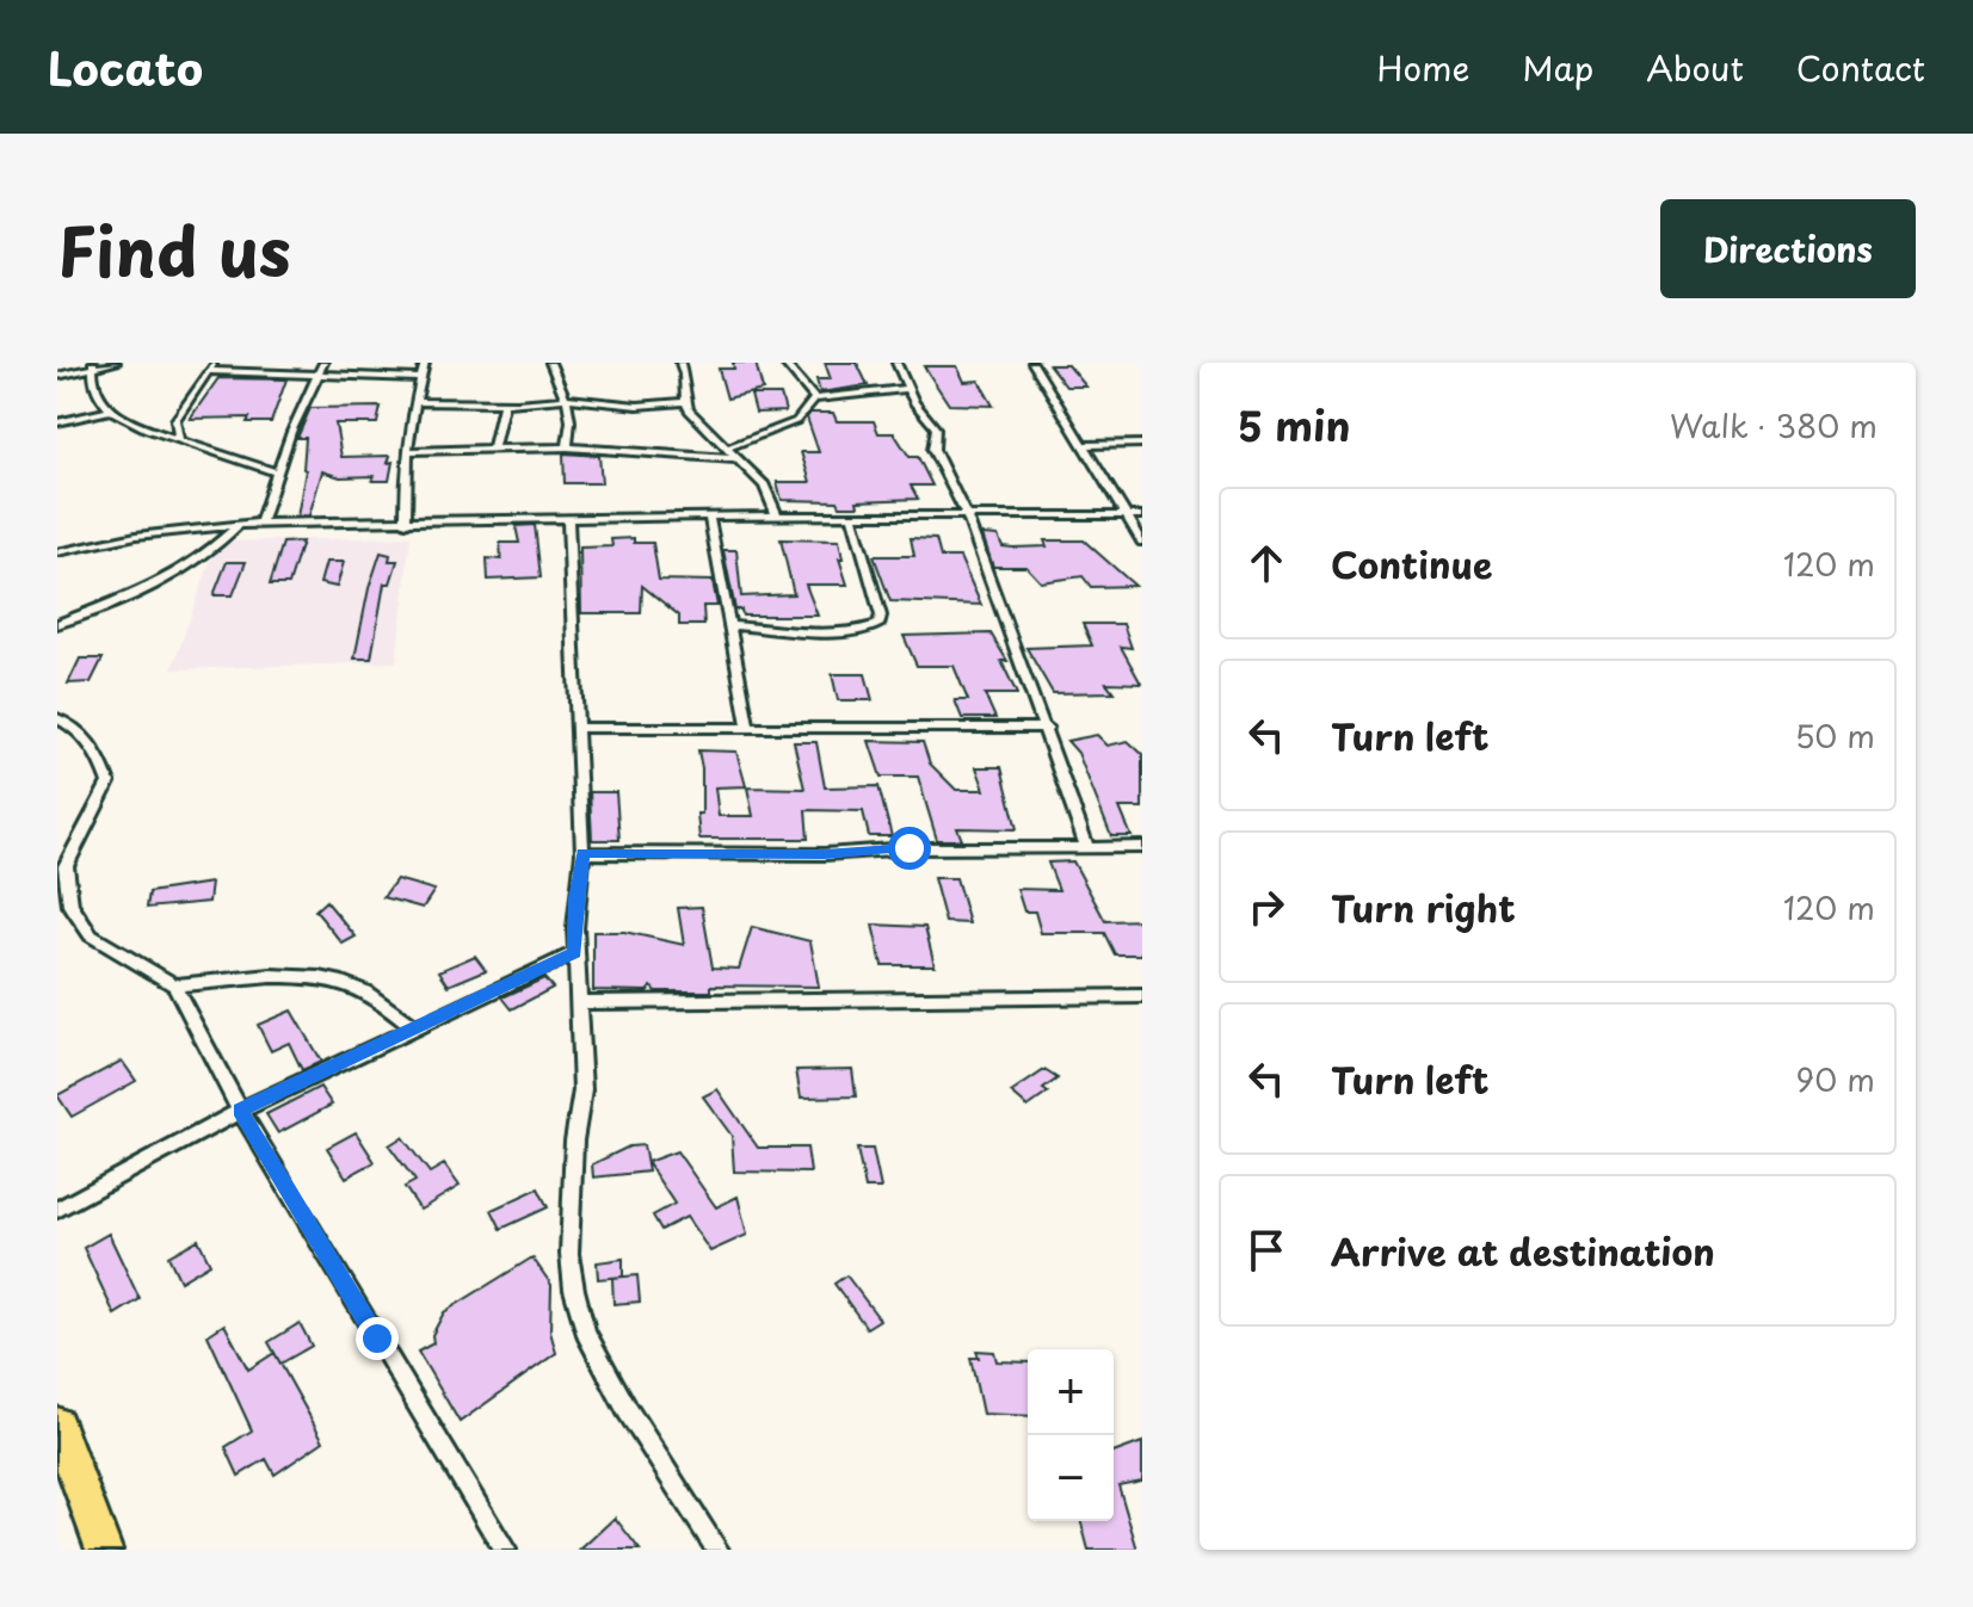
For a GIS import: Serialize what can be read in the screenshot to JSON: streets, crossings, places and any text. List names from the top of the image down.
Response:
{
  "page": {
    "header": "Locato",
    "nav": [
      "Home",
      "Map",
      "About",
      "Contact"
    ],
    "title": "Find us",
    "buttons": "Directions",
    "heading": ["5 min", "Walk · 380 m"],
    "list": [
      ["Continue", "120 m"],
      ["Turn left", "50 m"],
      ["Turn right", "120 m"],
      ["Turn left", "90 m"],
      "Arrive at destination"
    ],
    "map_buttons": ["+", "−"]
  }
}
